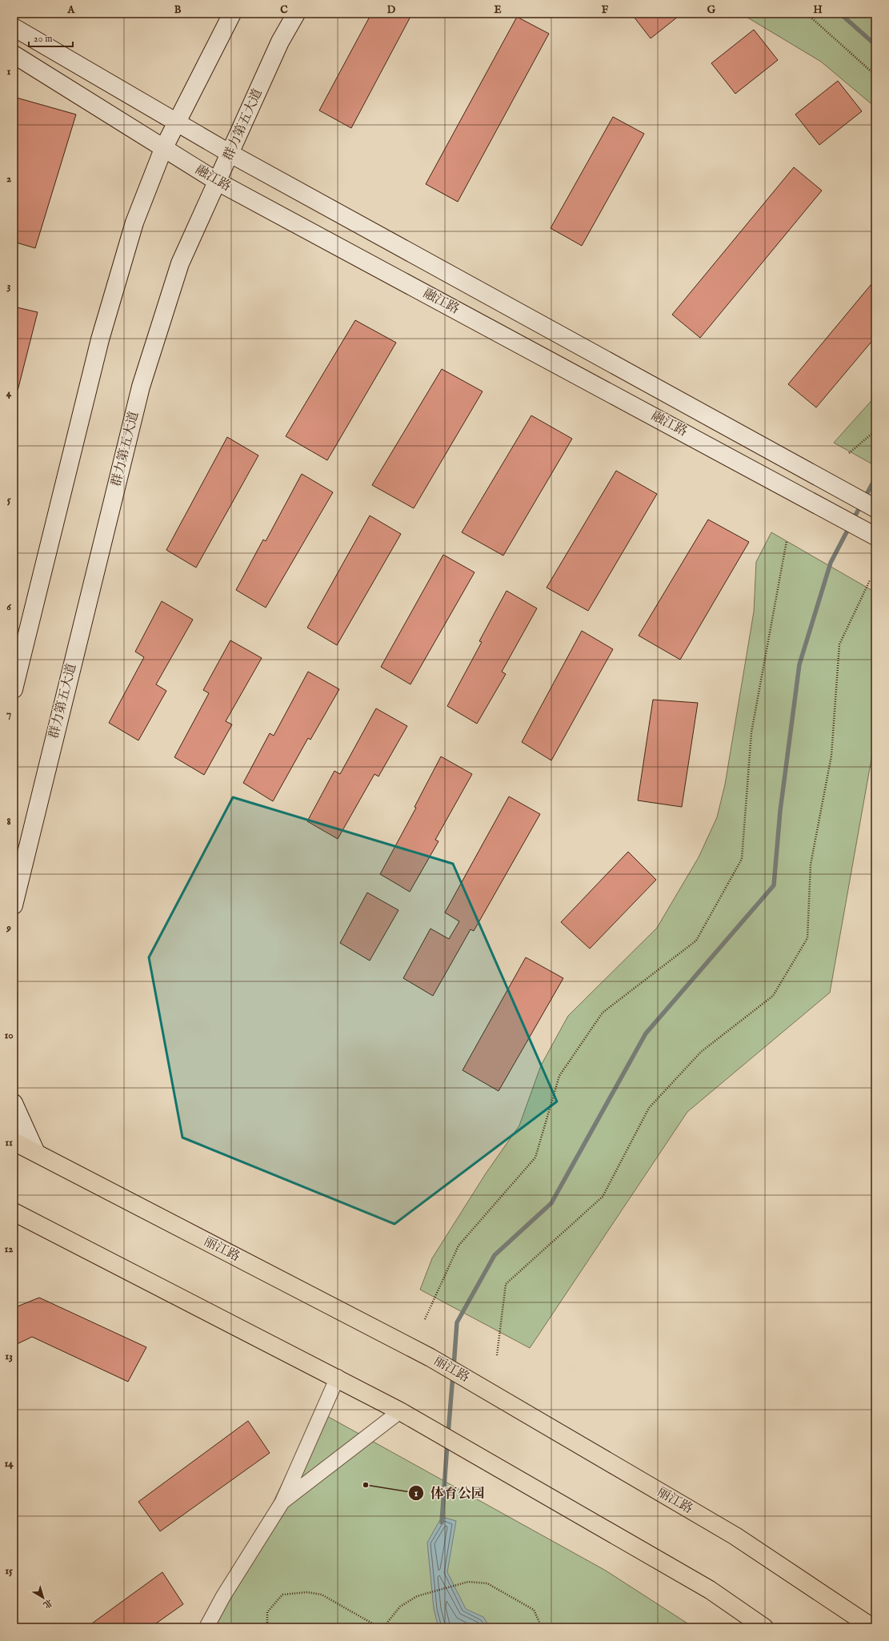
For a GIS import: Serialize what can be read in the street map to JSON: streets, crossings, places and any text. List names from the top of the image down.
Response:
{
  "streets": {
    "main road": ["群力第五大道", "融江路", "丽江路"]
  },
  "crossings": [
    ["群力第五大道", "融江路"]
  ],
  "places": ["体育公园"],
  "scale_bar": "20 m",
  "north": "bottom right",
  "grid": {
    "columns": [
      "A",
      "B",
      "C",
      "D",
      "E",
      "F",
      "G",
      "H"
    ],
    "rows": [
      "1",
      "2",
      "3",
      "4",
      "5",
      "6",
      "7",
      "8",
      "9",
      "10",
      "11",
      "12",
      "13",
      "14",
      "15"
    ]
  }
}
